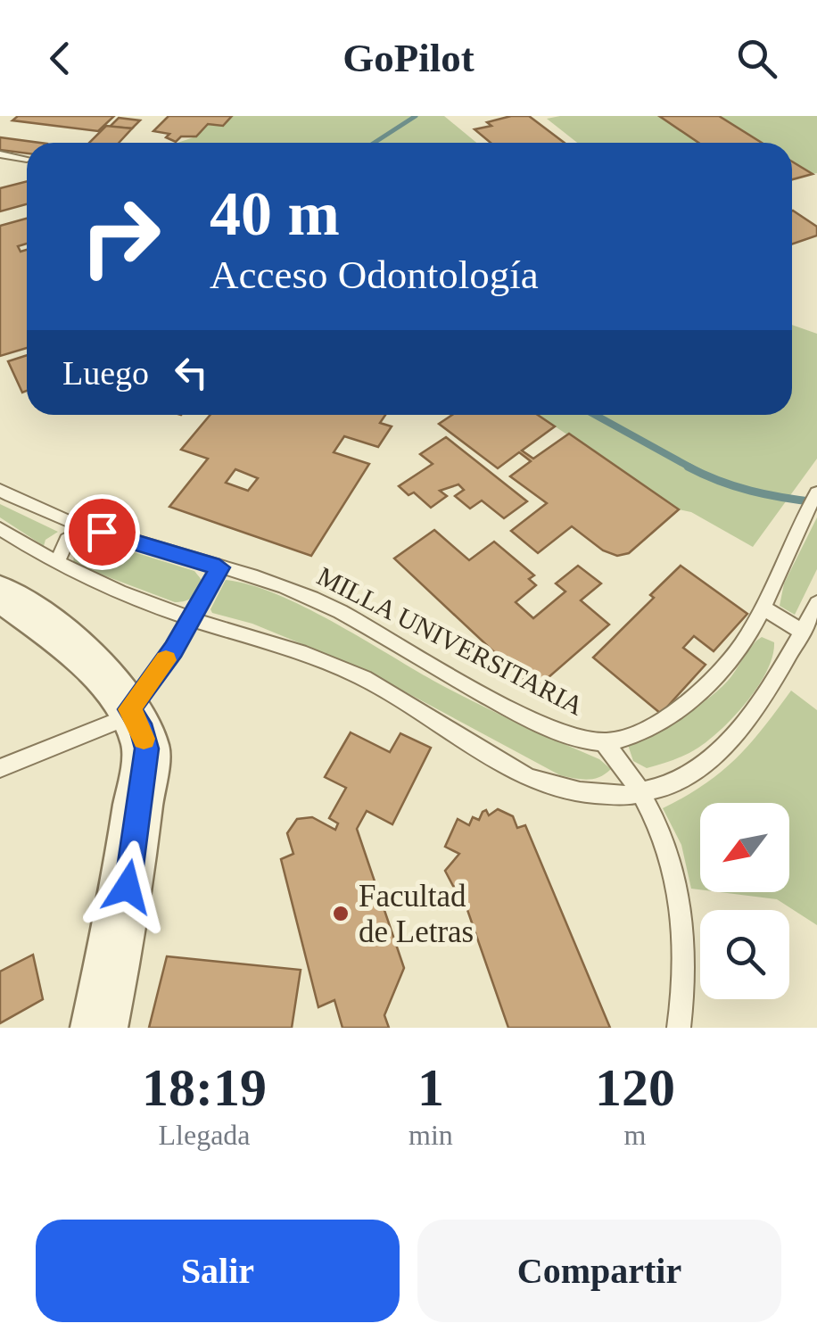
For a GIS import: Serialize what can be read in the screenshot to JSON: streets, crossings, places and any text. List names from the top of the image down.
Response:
{
  "streets": {
    "lane": ["MILLA UNIVERSITARIA"]
  },
  "places": ["Facultad de Letras"],
  "north": "bottom left",
  "page": {
    "header": "GoPilot",
    "turn": ["40 m", "Acceso Odontología"],
    "then": "Luego",
    "eta": [
      "18:19",
      "Llegada",
      "1",
      "min",
      "120",
      "m"
    ],
    "buttons": ["Salir", "Compartir"]
  }
}
